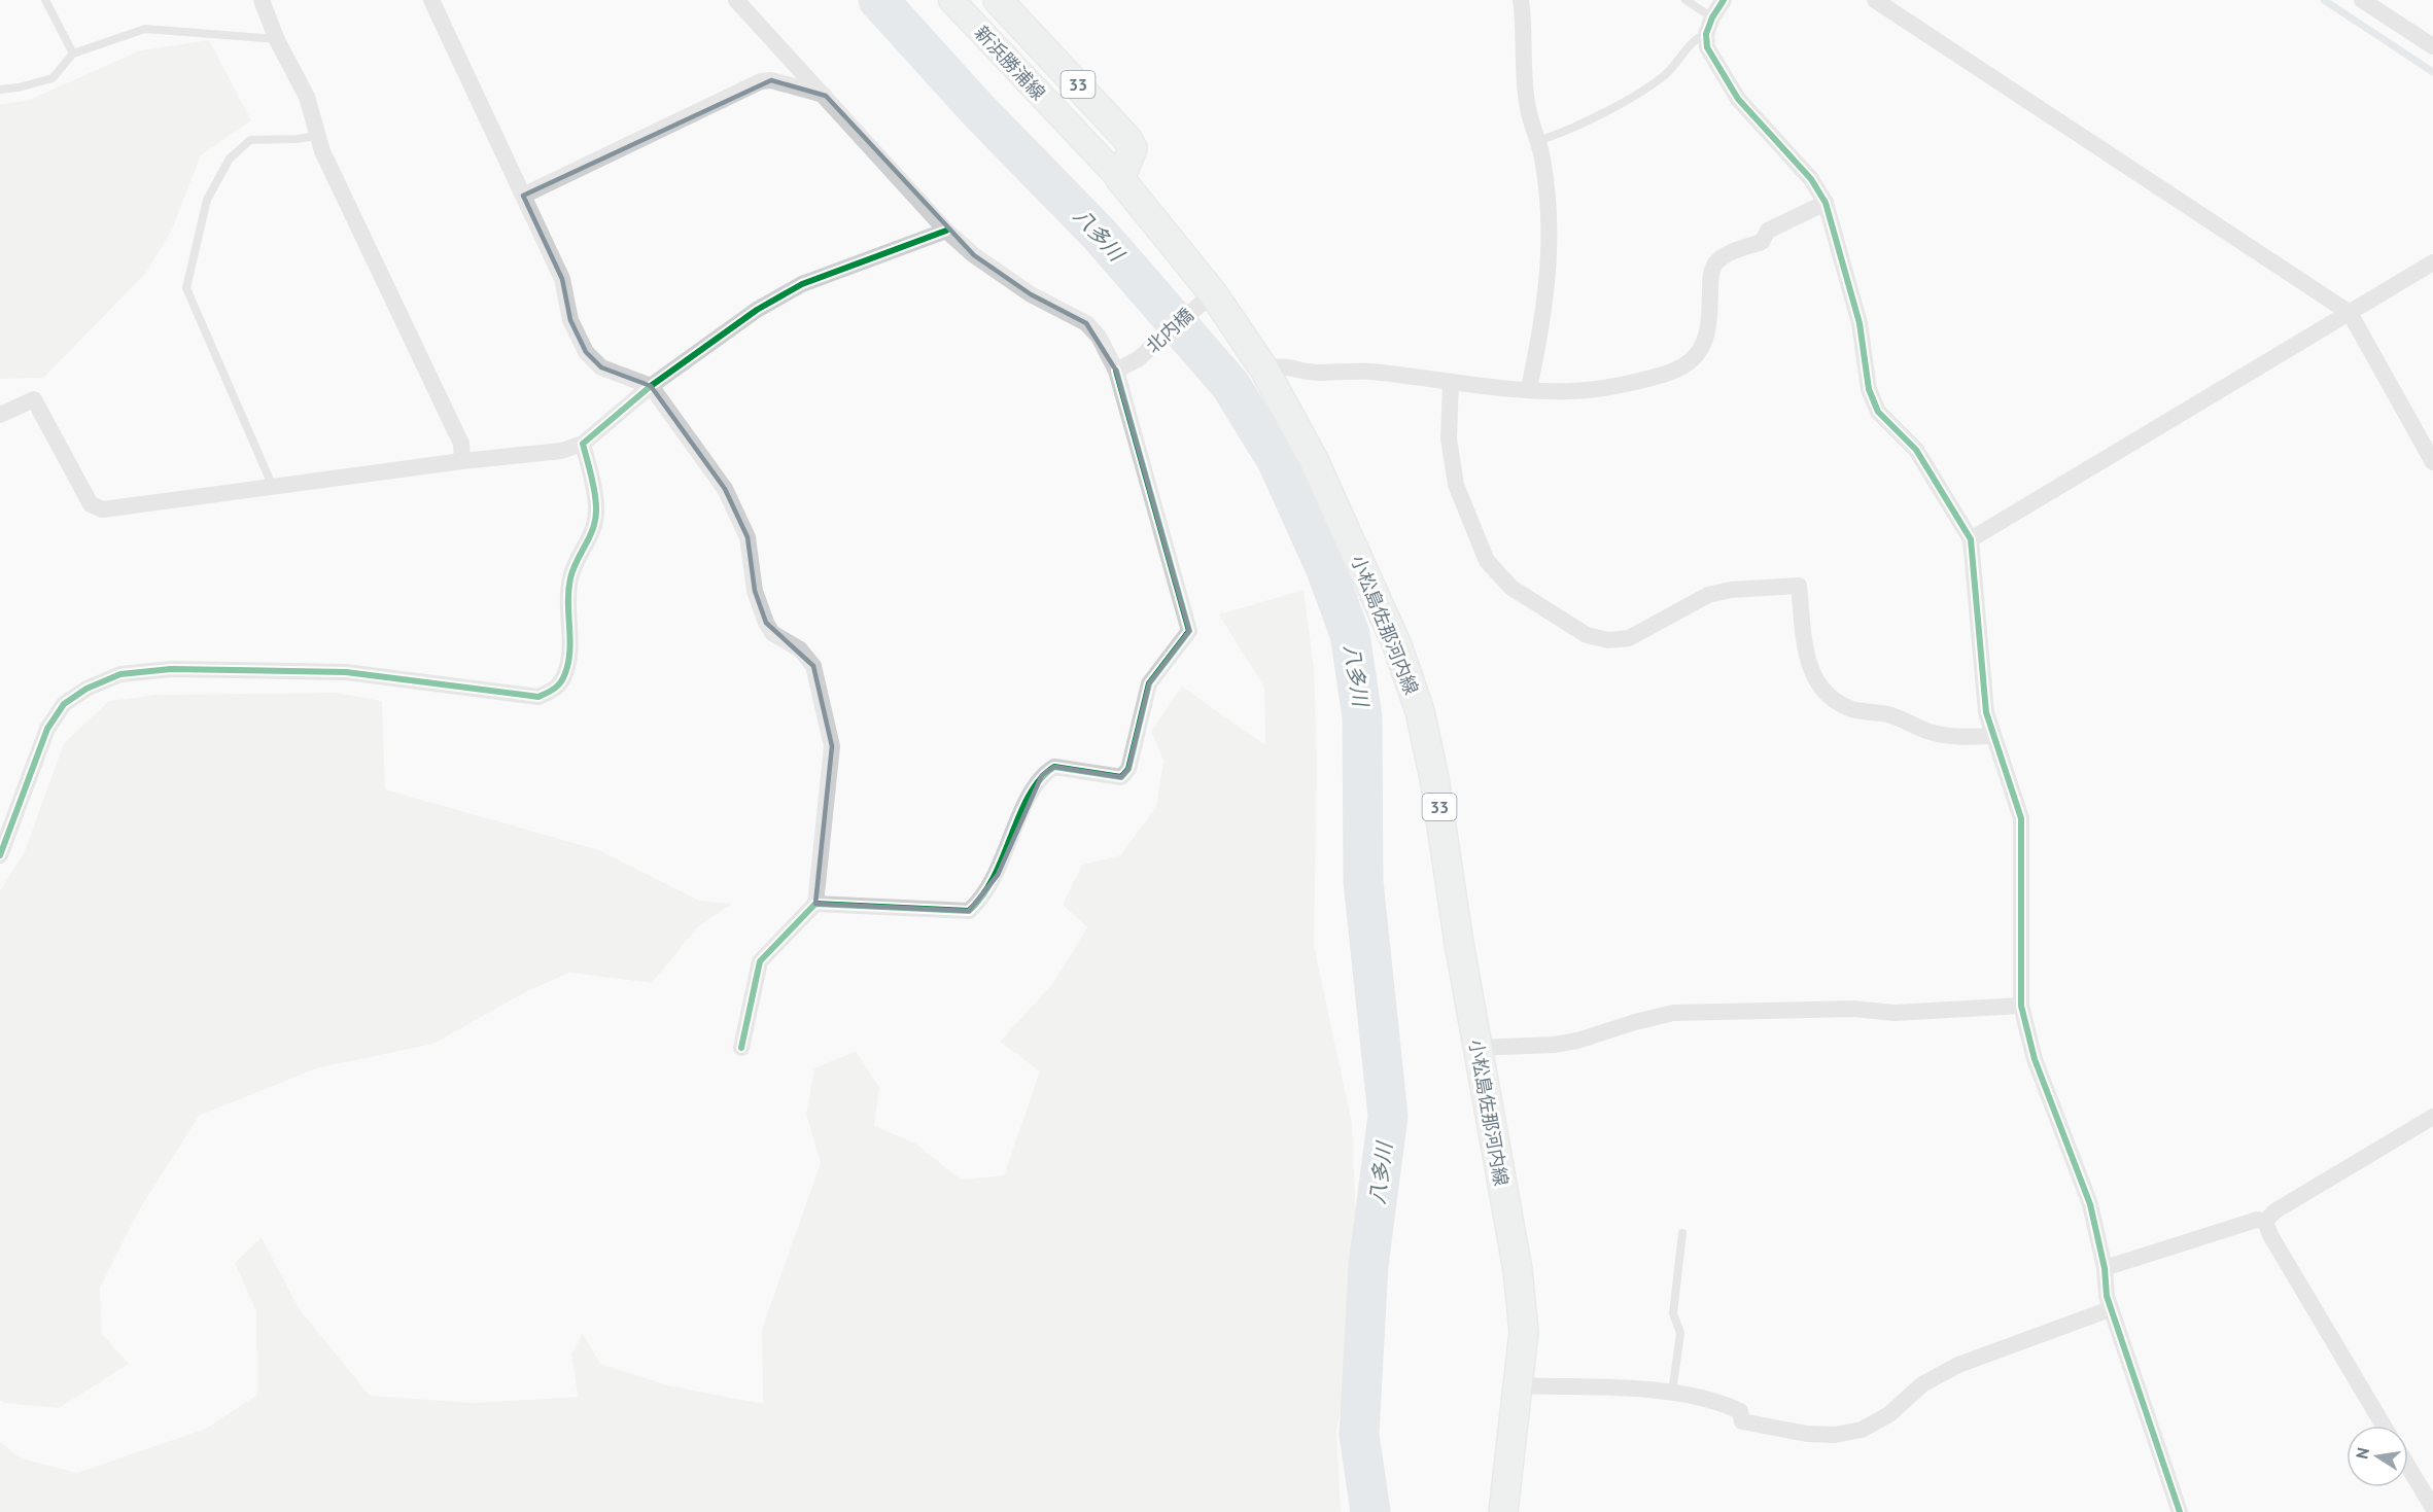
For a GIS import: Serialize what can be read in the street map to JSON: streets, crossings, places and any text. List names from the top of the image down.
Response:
{
  "streets": {
    "main road": ["新浜勝浦線", "33", "小松島佐那河内線"],
    "street": ["北内橋"]
  },
  "crossings": [
    ["新浜勝浦線", "33"],
    ["新浜勝浦線", "小松島佐那河内線"],
    ["33", "小松島佐那河内線"],
    ["北内橋", "小松島佐那河内線"]
  ],
  "water": ["八多川"],
  "north": "left"
}
